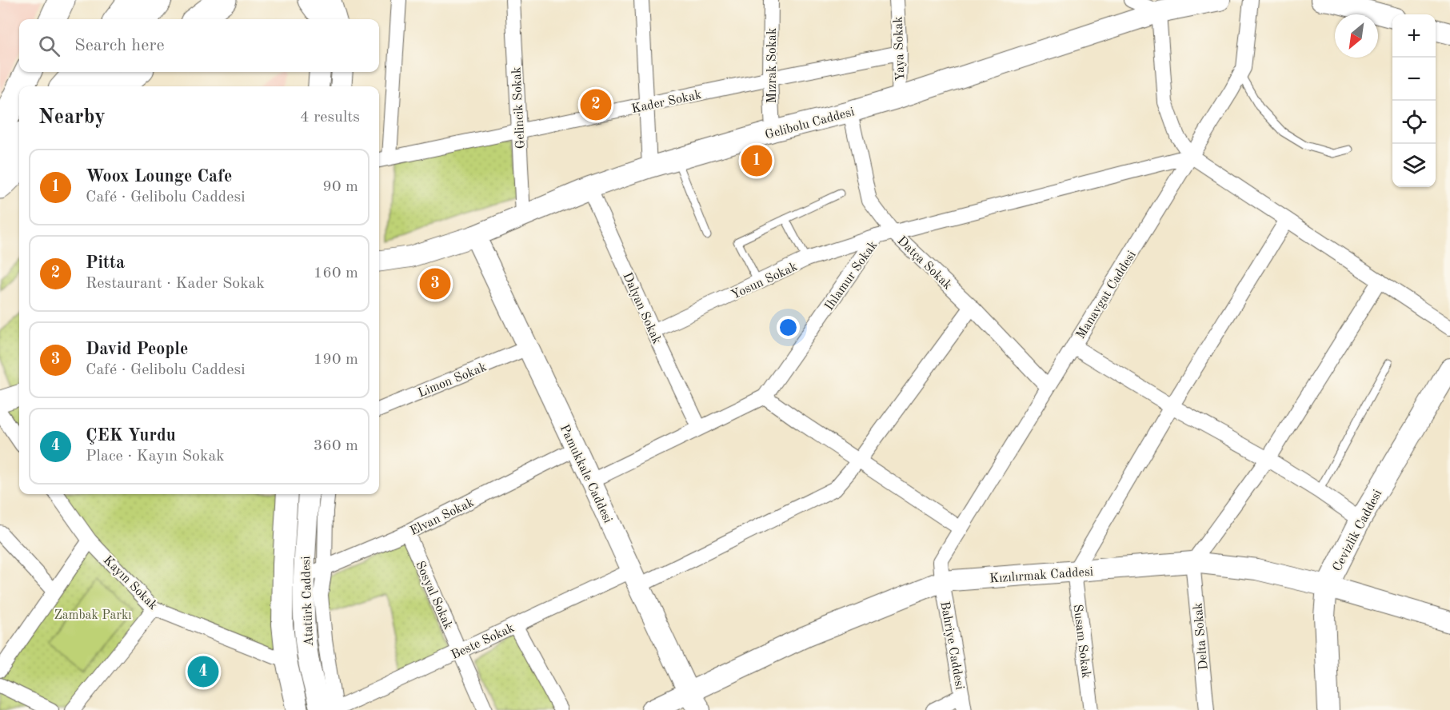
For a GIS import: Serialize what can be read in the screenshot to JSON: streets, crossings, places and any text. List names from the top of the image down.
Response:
{
  "streets": {
    "street": [
      "Yaya Sokak",
      "Mızrak Sokak",
      "Kader Sokak",
      "Gelincik Sokak",
      "Gelibolu Caddesi",
      "Datça Sokak",
      "Ihlamur Sokak",
      "Yosun Sokak",
      "Manavgat Caddesi",
      "Dalyan Sokak",
      "Limon Sokak",
      "Pamukkale Caddesi",
      "Elvan Sokak",
      "Cevizlik Caddesi",
      "Kızılırmak Caddesi",
      "Kayın Sokak",
      "Sosyal Sokak",
      "Atatürk Caddesi",
      "Delta Sokak",
      "Beste Sokak",
      "Susam Sokak",
      "Bahriye Caddesi"
    ]
  },
  "crossings": [
    ["Yaya Sokak", "Kader Sokak"],
    ["Yaya Sokak", "Gelibolu Caddesi"],
    ["Mızrak Sokak", "Kader Sokak"],
    ["Mızrak Sokak", "Gelibolu Caddesi"],
    ["Kader Sokak", "Gelincik Sokak"],
    ["Gelincik Sokak", "Gelibolu Caddesi"],
    ["Gelibolu Caddesi", "Datça Sokak"],
    ["Gelibolu Caddesi", "Dalyan Sokak"],
    ["Gelibolu Caddesi", "Pamukkale Caddesi"],
    ["Datça Sokak", "Ihlamur Sokak"],
    ["Datça Sokak", "Manavgat Caddesi"],
    ["Datça Sokak", "Beste Sokak"],
    ["Ihlamur Sokak", "Yosun Sokak"],
    ["Ihlamur Sokak", "Manavgat Caddesi"],
    ["Yosun Sokak", "Dalyan Sokak"],
    ["Manavgat Caddesi", "Kızılırmak Caddesi"],
    ["Manavgat Caddesi", "Bahriye Caddesi"],
    ["Limon Sokak", "Pamukkale Caddesi"],
    ["Pamukkale Caddesi", "Elvan Sokak"],
    ["Pamukkale Caddesi", "Kızılırmak Caddesi"],
    ["Pamukkale Caddesi", "Beste Sokak"],
    ["Elvan Sokak", "Sosyal Sokak"],
    ["Elvan Sokak", "Atatürk Caddesi"],
    ["Cevizlik Caddesi", "Kızılırmak Caddesi"],
    ["Kızılırmak Caddesi", "Delta Sokak"],
    ["Kızılırmak Caddesi", "Susam Sokak"],
    ["Kızılırmak Caddesi", "Bahriye Caddesi"],
    ["Kayın Sokak", "Atatürk Caddesi"],
    ["Sosyal Sokak", "Beste Sokak"],
    ["Atatürk Caddesi", "Beste Sokak"]
  ],
  "parks": ["Zambak Parkı"],
  "north": "bottom left",
  "page": {
    "map_buttons": ["+", "−"],
    "search": "Search here",
    "heading": ["Nearby", "4 results"],
    "pins": [
      "2",
      "1",
      "3",
      "4"
    ],
    "list": [
      {
        "mark": "1",
        "name": "Woox Lounge Cafe",
        "note": "Café · Gelibolu Caddesi",
        "value": "90 m"
      },
      {
        "mark": "2",
        "name": "Pitta",
        "note": "Restaurant · Kader Sokak",
        "value": "160 m"
      },
      {
        "mark": "3",
        "name": "David People",
        "note": "Café · Gelibolu Caddesi",
        "value": "190 m"
      },
      {
        "mark": "4",
        "name": "ÇEK Yurdu",
        "note": "Place · Kayın Sokak",
        "value": "360 m"
      }
    ]
  }
}
